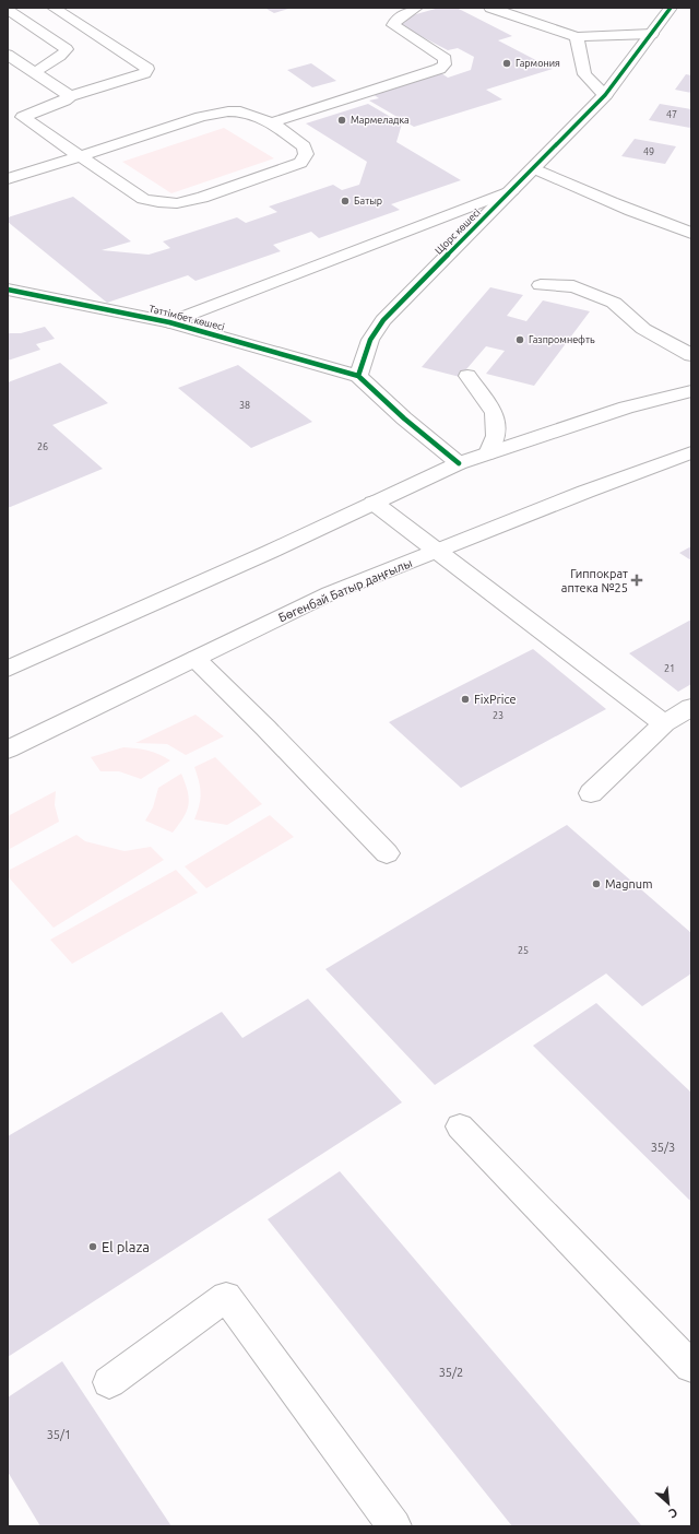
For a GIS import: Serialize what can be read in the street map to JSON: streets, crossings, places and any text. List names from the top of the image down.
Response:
{
  "streets": {
    "street": ["Щорс көшесі", "Тәттімбет көшесі", "Бөгенбай Батыр даңғылы"]
  },
  "crossings": [
    ["Щорс көшесі", "Тәттімбет көшесі"]
  ],
  "places": {
    "other": [
      "Гармония",
      "Мармеладка",
      "Батыр",
      "Газпромнефть",
      "FixPrice",
      "Magnum",
      "El plaza"
    ],
    "health": ["Гиппократ аптека №25"]
  },
  "house_numbers": [
    "47",
    "49",
    "38",
    "26",
    "21",
    "23",
    "25",
    "35/3",
    "35/2",
    "35/1"
  ],
  "north": "bottom right"
}
